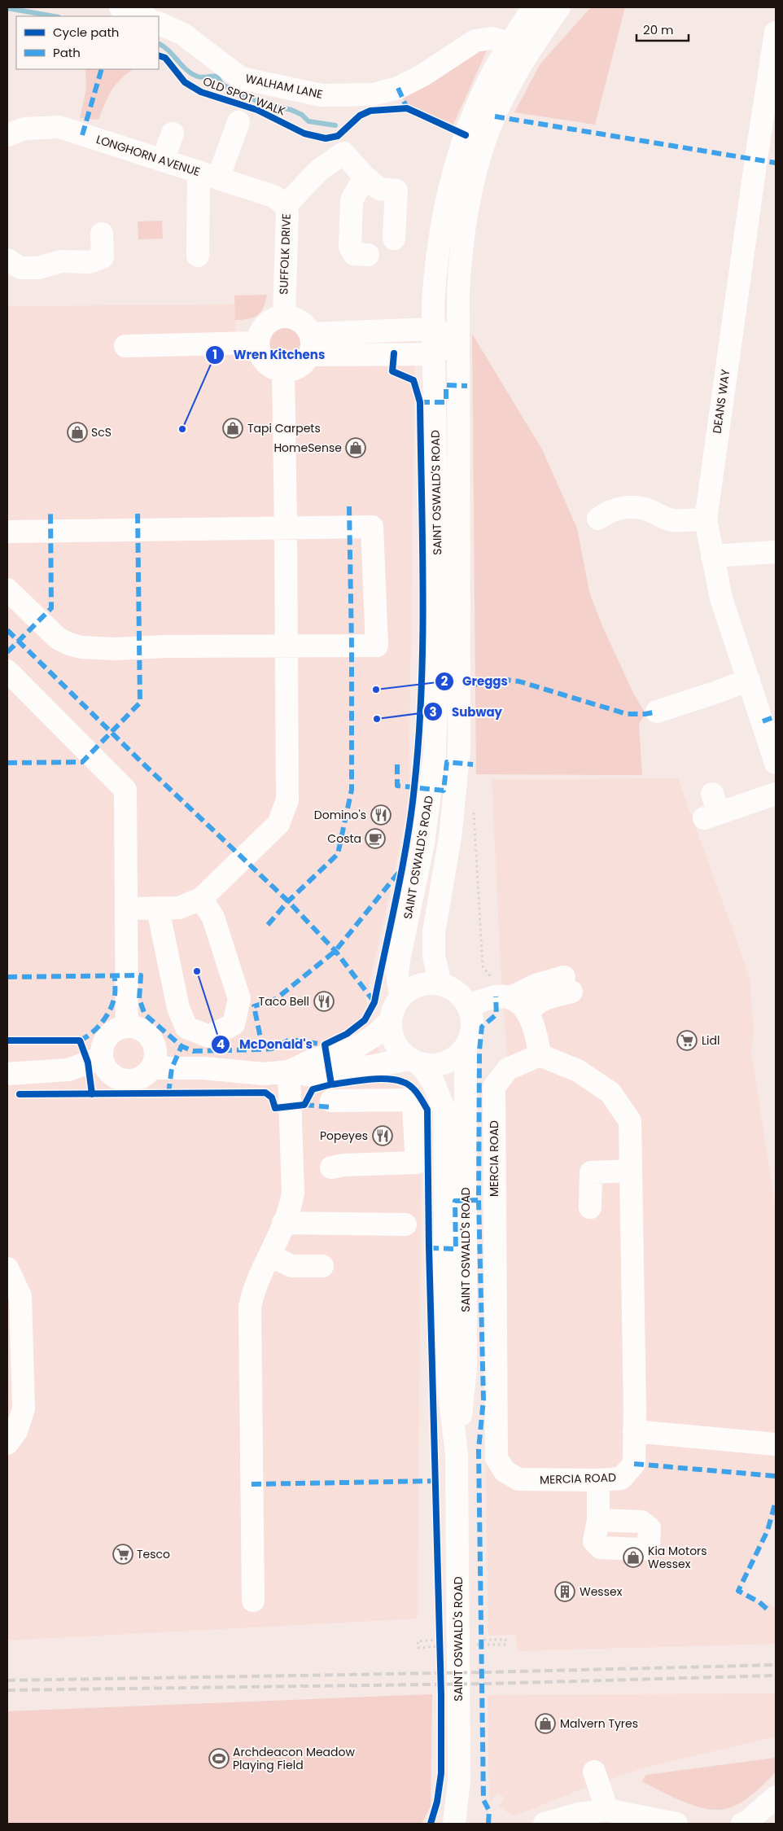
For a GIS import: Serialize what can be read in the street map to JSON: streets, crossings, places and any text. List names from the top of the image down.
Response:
{
  "streets": {
    "street": [
      "WALHAM LANE",
      "LONGHORN AVENUE",
      "SUFFOLK DRIVE",
      "DEANS WAY",
      "SAINT OSWALD'S ROAD",
      "MERCIA ROAD"
    ],
    "cycle path": ["OLD SPOT WALK"]
  },
  "crossings": [
    ["WALHAM LANE", "SAINT OSWALD'S ROAD"],
    ["LONGHORN AVENUE", "SUFFOLK DRIVE"]
  ],
  "places": {
    "shop": [
      "Tapi Carpets",
      "ScS",
      "HomeSense",
      "Kia Motors Wessex",
      "Malvern Tyres"
    ],
    "other": [
      "Wren Kitchens",
      "Greggs",
      "Subway",
      "McDonald's"
    ],
    "restaurant": ["Domino's", "Taco Bell", "Popeyes"],
    "cafe": ["Costa"],
    "supermarket": ["Lidl", "Tesco"],
    "building": ["Wessex"],
    "sports": ["Archdeacon Meadow Playing Field"]
  },
  "legend": ["Cycle path", "Path"],
  "scale_bar": "20 m"
}
